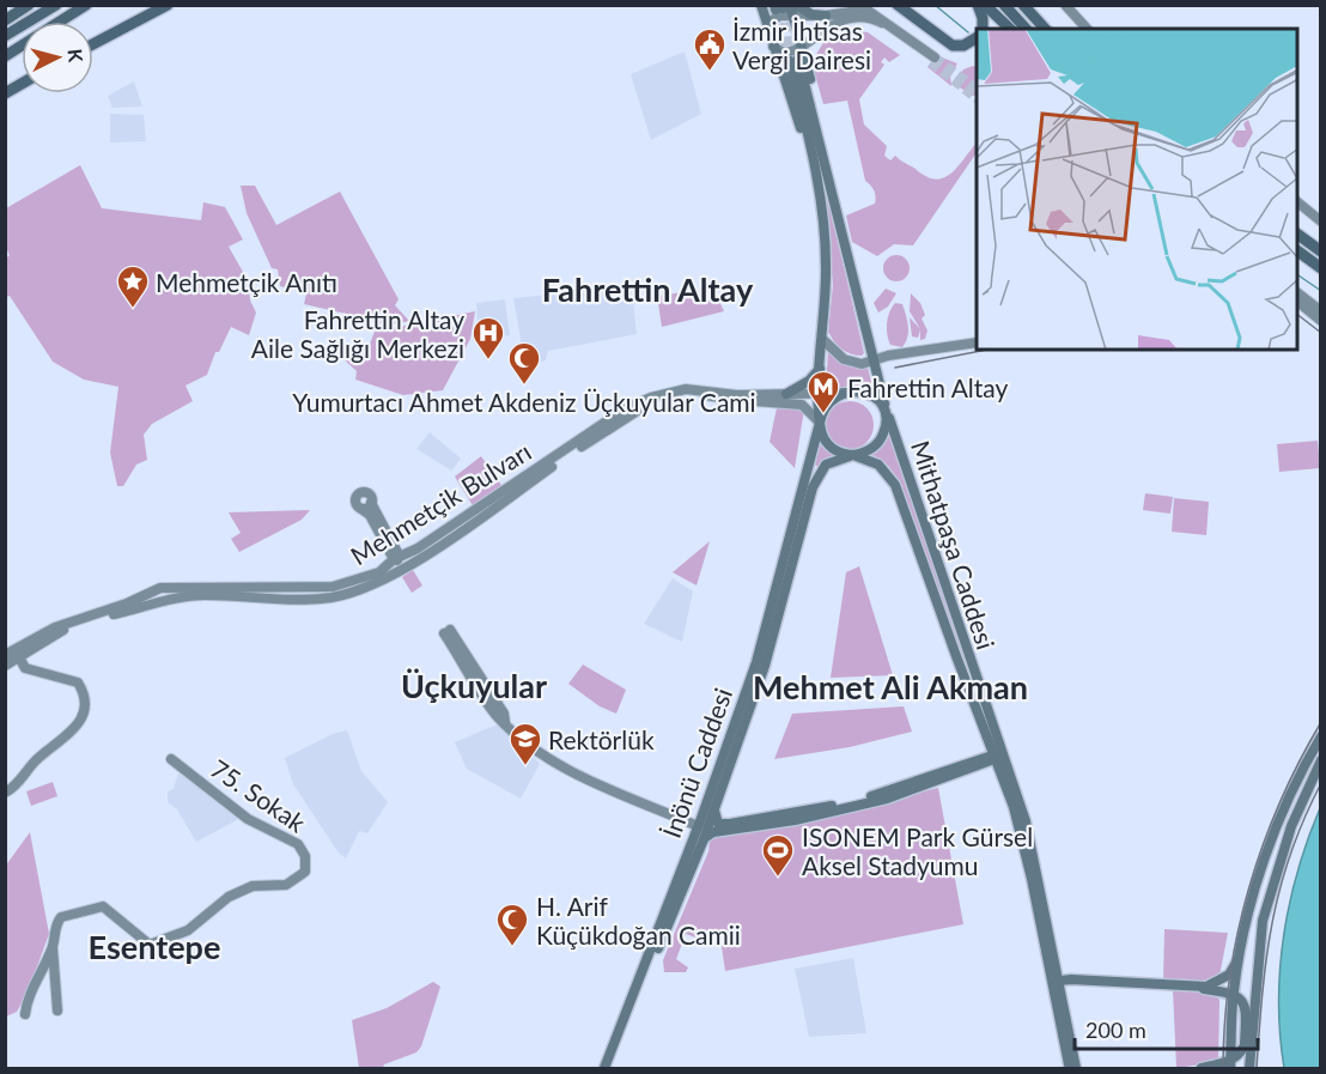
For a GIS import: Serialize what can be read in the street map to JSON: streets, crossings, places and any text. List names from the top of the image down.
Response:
{
  "streets": {
    "main road": [
      "Mehmetçik Bulvarı",
      "Mithatpaşa Caddesi",
      "İnönü Caddesi",
      "75. Sokak"
    ]
  },
  "crossings": [
    ["Mehmetçik Bulvarı", "Mithatpaşa Caddesi"],
    ["Mehmetçik Bulvarı", "İnönü Caddesi"],
    ["Mithatpaşa Caddesi", "İnönü Caddesi"]
  ],
  "districts": [
    "Fahrettin Altay",
    "Üçkuyular",
    "Mehmet Ali Akman",
    "Esentepe"
  ],
  "places": {
    "public building": ["İzmir İhtisas Vergi Dairesi"],
    "place": ["Mehmetçik Anıtı"],
    "hospital": ["Fahrettin Altay Aile Sağlığı Merkezi"],
    "mosque": ["Yumurtacı Ahmet Akdeniz Üçkuyular Cami", "H. Arif Küçükdoğan Camii"],
    "metro station": ["Fahrettin Altay"],
    "school or university": ["Rektörlük"],
    "sports": ["ISONEM Park Gürsel Aksel Stadyumu"]
  },
  "scale_bar": "200 m",
  "north": "right"
}
